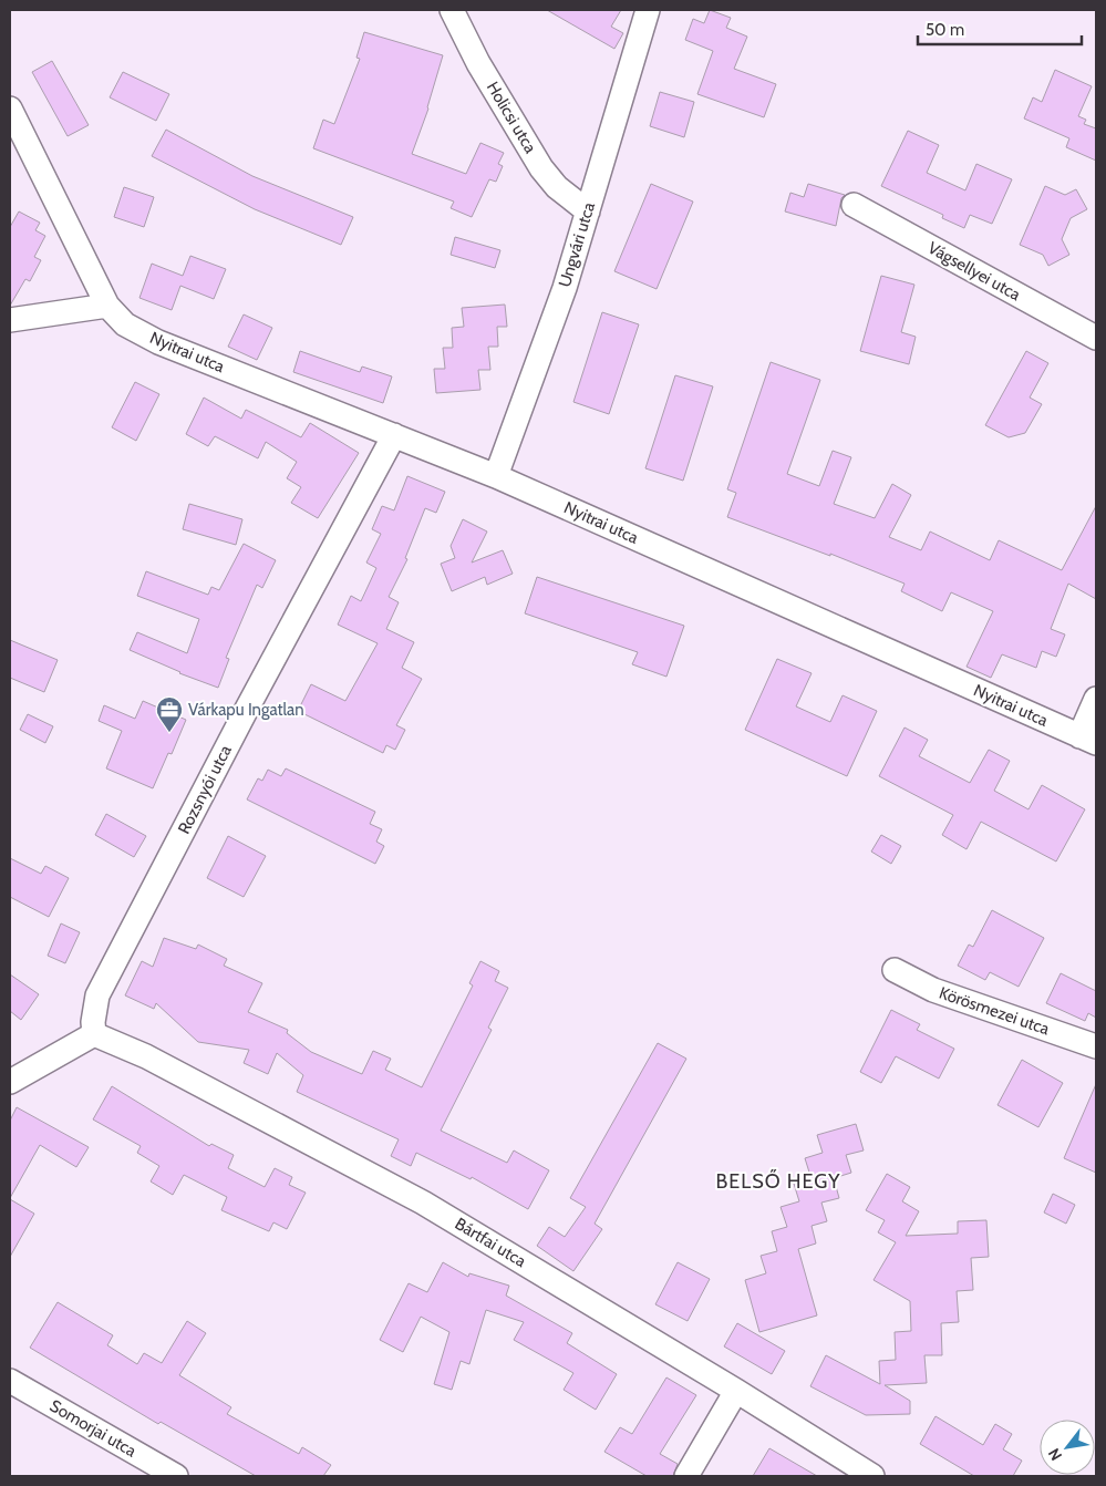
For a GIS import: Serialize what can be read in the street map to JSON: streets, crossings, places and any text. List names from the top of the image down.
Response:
{
  "streets": {
    "street": [
      "Holicsi utca",
      "Ungvári utca",
      "Vágsellyei utca",
      "Nyitrai utca",
      "Rozsnyói utca",
      "Körösmezei utca",
      "Bártfai utca",
      "Somorjai utca"
    ]
  },
  "crossings": [
    ["Holicsi utca", "Ungvári utca"],
    ["Ungvári utca", "Nyitrai utca"],
    ["Nyitrai utca", "Rozsnyói utca"],
    ["Rozsnyói utca", "Bártfai utca"]
  ],
  "districts": ["BELSŐ HEGY"],
  "places": {
    "office": ["Várkapu Ingatlan"]
  },
  "scale_bar": "50 m",
  "north": "bottom left"
}
